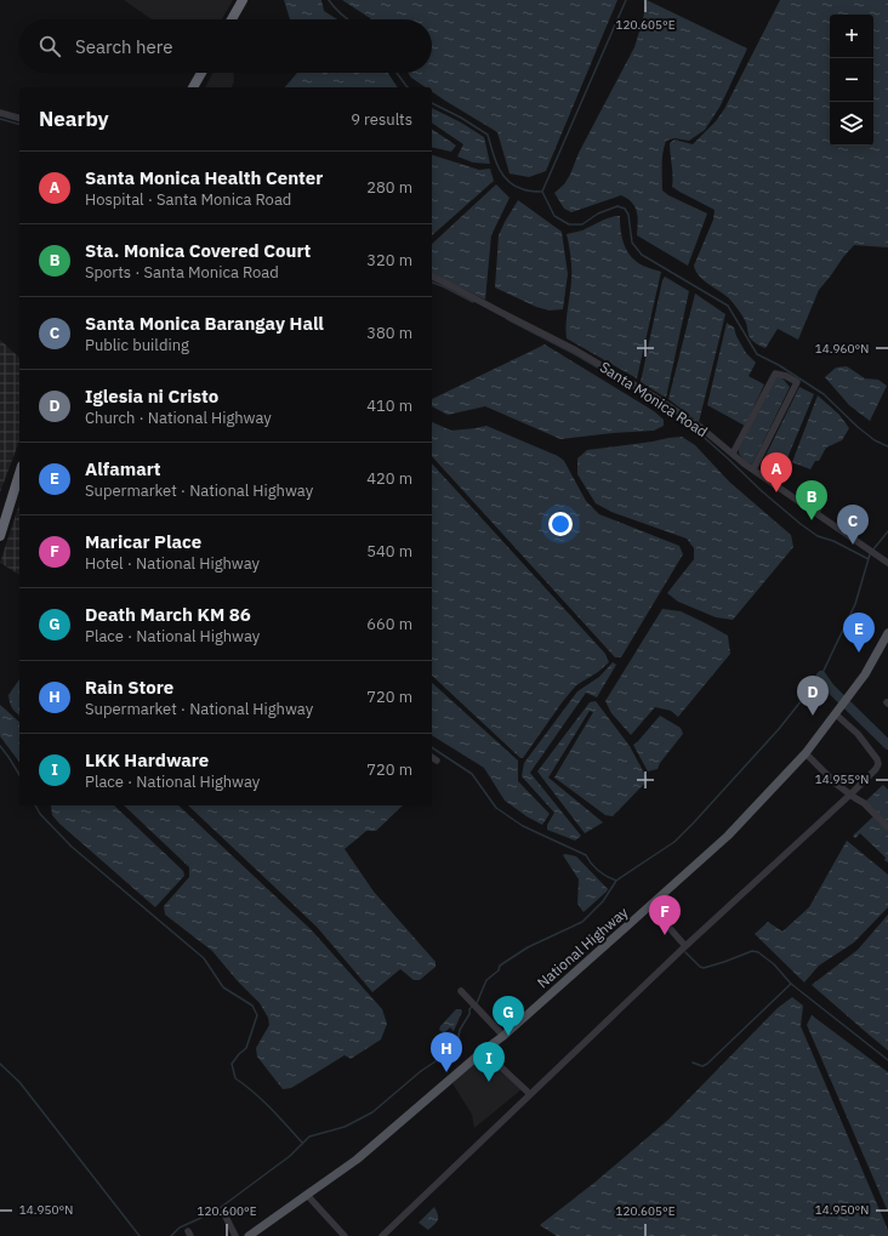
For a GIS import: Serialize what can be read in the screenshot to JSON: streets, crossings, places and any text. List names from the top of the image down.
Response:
{
  "streets": {
    "main road": ["National Highway"],
    "street": ["Santa Monica Road"]
  },
  "page": {
    "map_buttons": ["+", "−"],
    "search": "Search here",
    "heading": ["Nearby", "9 results"],
    "list": [
      {
        "mark": "A",
        "name": "Santa Monica Health Center",
        "note": "Hospital · Santa Monica Road",
        "value": "280 m"
      },
      {
        "mark": "B",
        "name": "Sta. Monica Covered Court",
        "note": "Sports · Santa Monica Road",
        "value": "320 m"
      },
      {
        "mark": "C",
        "name": "Santa Monica Barangay Hall",
        "note": "Public building",
        "value": "380 m"
      },
      {
        "mark": "D",
        "name": "Iglesia ni Cristo",
        "note": "Church · National Highway",
        "value": "410 m"
      },
      {
        "mark": "E",
        "name": "Alfamart",
        "note": "Supermarket · National Highway",
        "value": "420 m"
      },
      {
        "mark": "F",
        "name": "Maricar Place",
        "note": "Hotel · National Highway",
        "value": "540 m"
      },
      {
        "mark": "G",
        "name": "Death March KM 86",
        "note": "Place · National Highway",
        "value": "660 m"
      },
      {
        "mark": "H",
        "name": "Rain Store",
        "note": "Supermarket · National Highway",
        "value": "720 m"
      },
      {
        "mark": "I",
        "name": "LKK Hardware",
        "note": "Place · National Highway",
        "value": "720 m"
      }
    ],
    "pins": [
      "A",
      "B",
      "C",
      "E",
      "D",
      "F",
      "G",
      "H",
      "I"
    ]
  },
  "coordinates": [
    "120.605°E",
    "14.960°N",
    "14.955°N",
    "14.950°N",
    "120.600°E"
  ]
}
